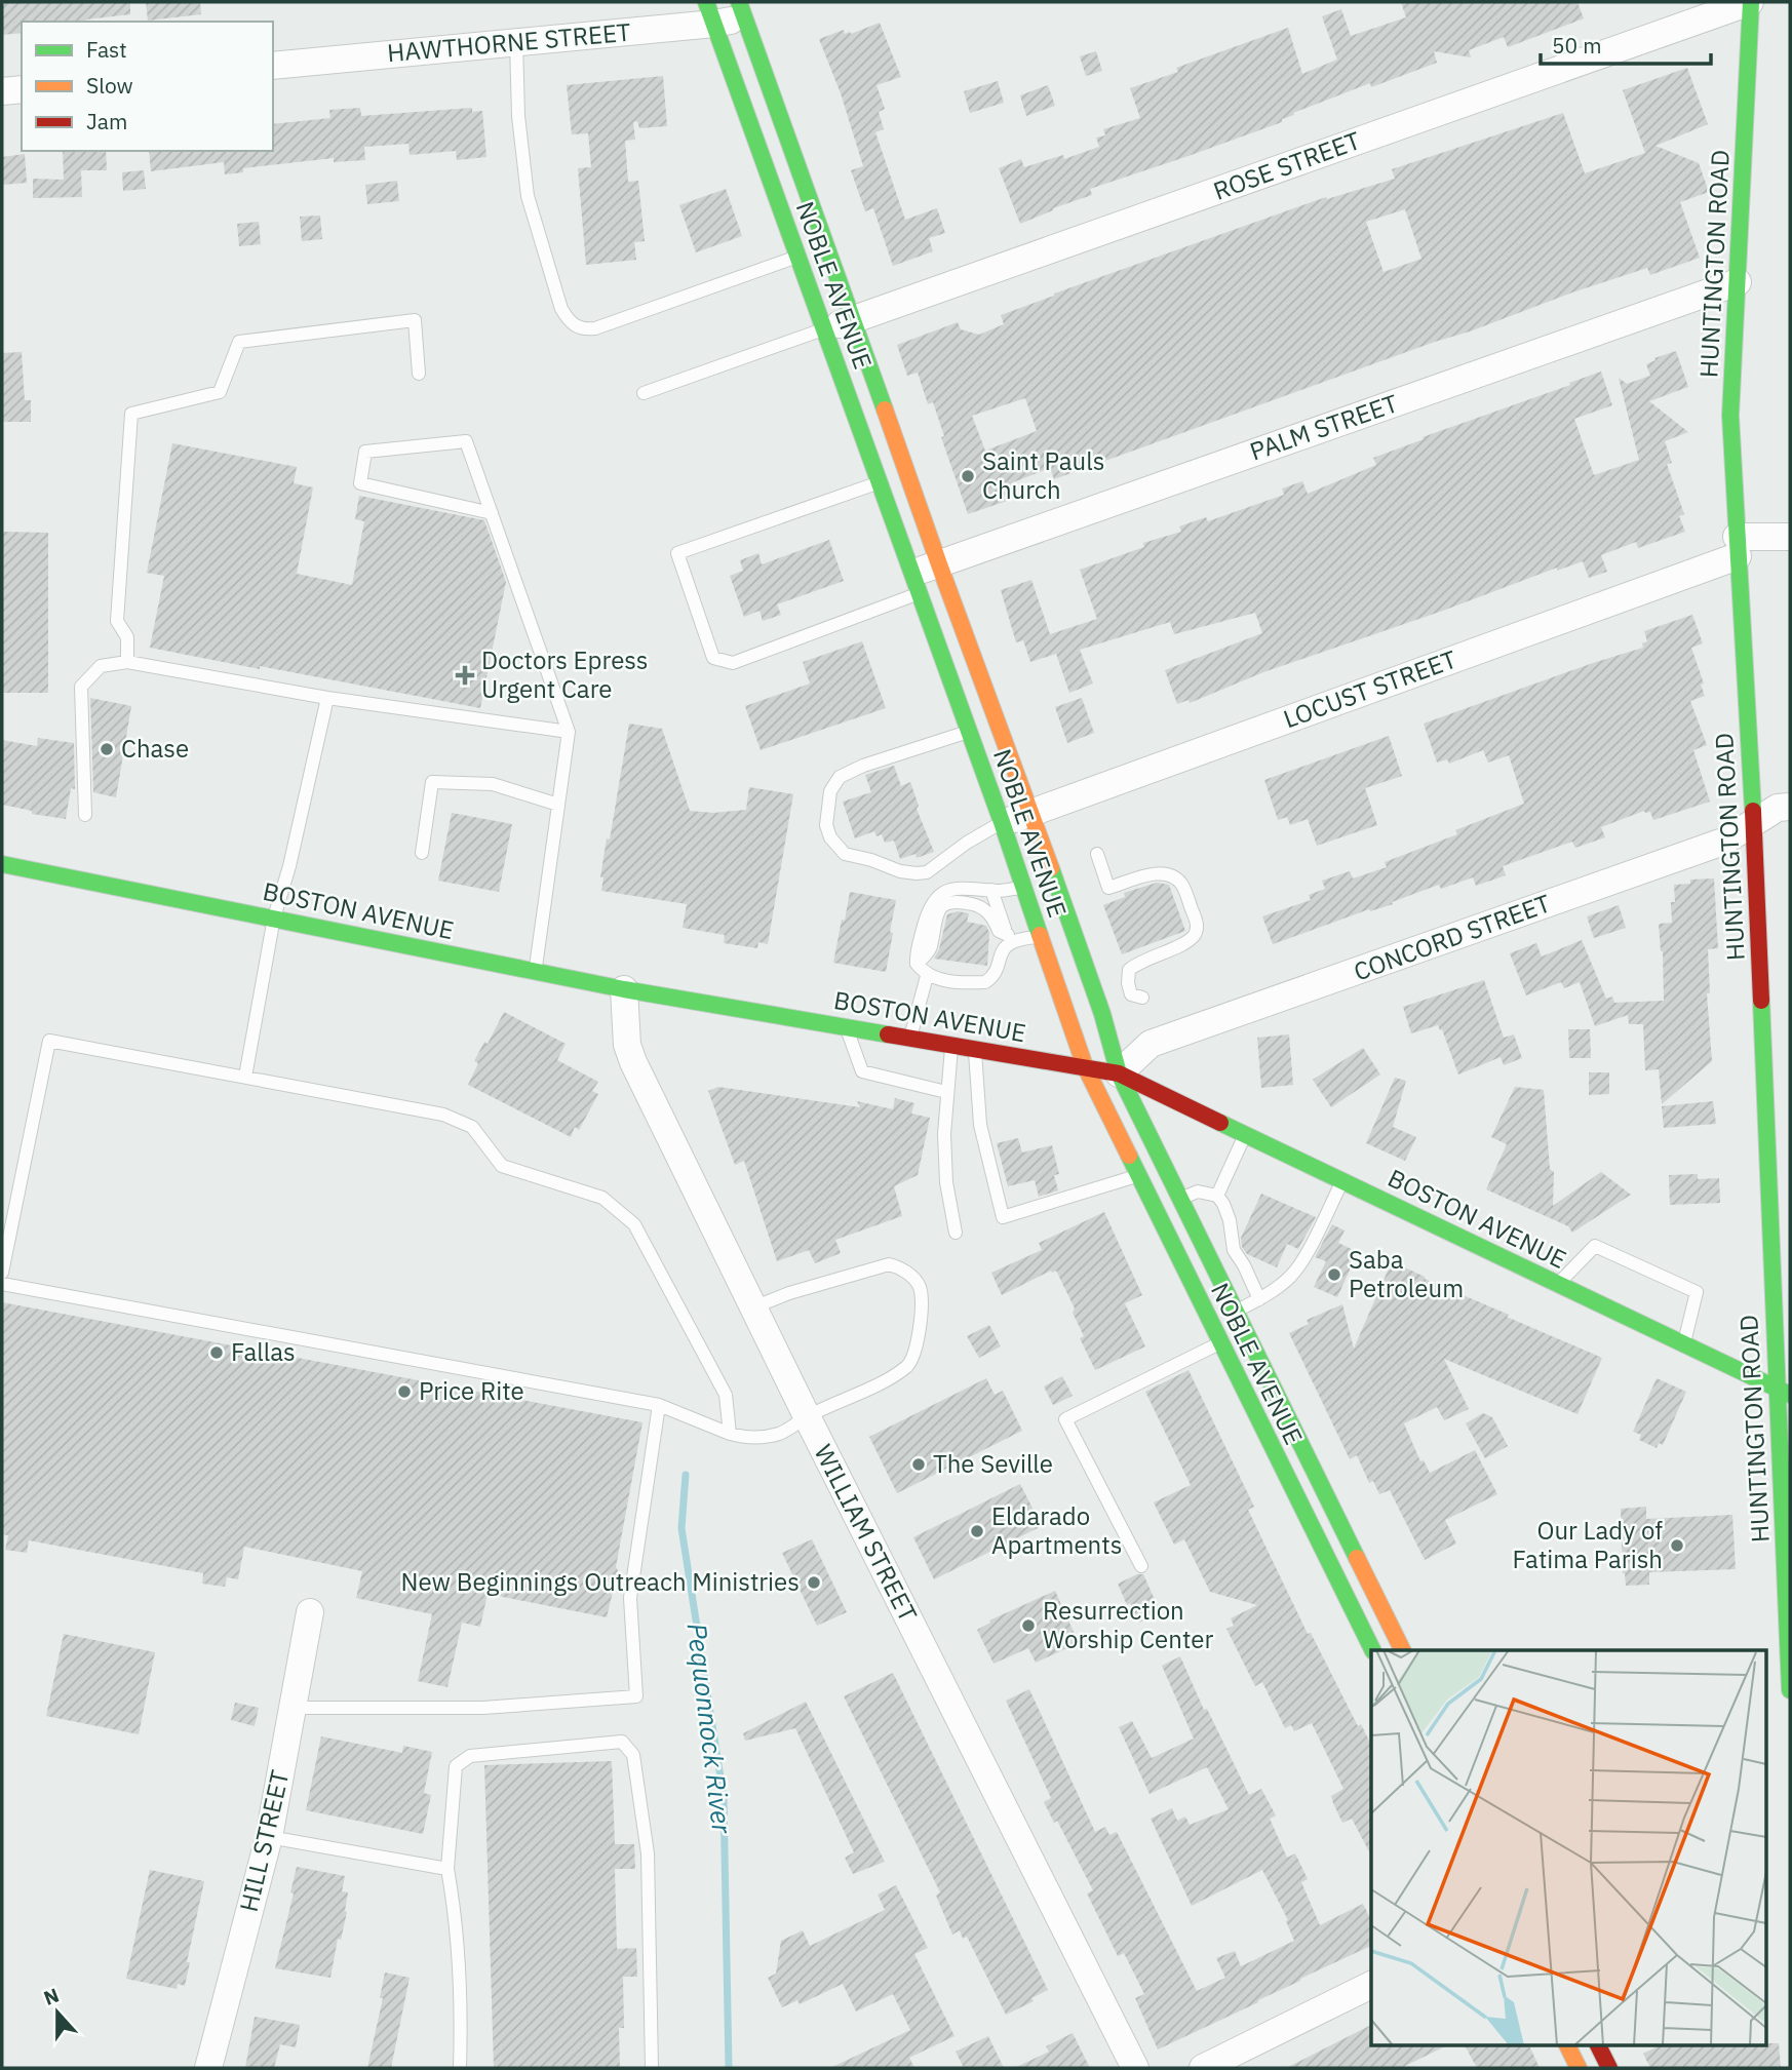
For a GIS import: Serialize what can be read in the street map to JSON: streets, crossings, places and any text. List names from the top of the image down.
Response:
{
  "streets": {
    "main road": ["HUNTINGTON ROAD", "NOBLE AVENUE", "BOSTON AVENUE"],
    "street": [
      "HAWTHORNE STREET",
      "ROSE STREET",
      "PALM STREET",
      "LOCUST STREET",
      "CONCORD STREET",
      "WILLIAM STREET",
      "HILL STREET"
    ]
  },
  "crossings": [
    ["HAWTHORNE STREET", "NOBLE AVENUE"],
    ["ROSE STREET", "HUNTINGTON ROAD"],
    ["ROSE STREET", "NOBLE AVENUE"],
    ["HUNTINGTON ROAD", "PALM STREET"],
    ["HUNTINGTON ROAD", "LOCUST STREET"],
    ["HUNTINGTON ROAD", "BOSTON AVENUE"],
    ["HUNTINGTON ROAD", "CONCORD STREET"],
    ["NOBLE AVENUE", "PALM STREET"],
    ["NOBLE AVENUE", "LOCUST STREET"],
    ["NOBLE AVENUE", "BOSTON AVENUE"],
    ["NOBLE AVENUE", "CONCORD STREET"],
    ["BOSTON AVENUE", "CONCORD STREET"],
    ["BOSTON AVENUE", "WILLIAM STREET"]
  ],
  "water": ["Pequonnock River"],
  "places": {
    "other": [
      "Saint Pauls Church",
      "Chase",
      "Saba Petroleum",
      "Fallas",
      "Price Rite",
      "The Seville",
      "Eldarado Apartments",
      "Our Lady of Fatima Parish",
      "New Beginnings Outreach Ministries",
      "Resurrection Worship Center"
    ],
    "health": ["Doctors Epress Urgent Care"]
  },
  "legend": ["Fast", "Slow", "Jam"],
  "scale_bar": "50 m",
  "north": "top"
}
